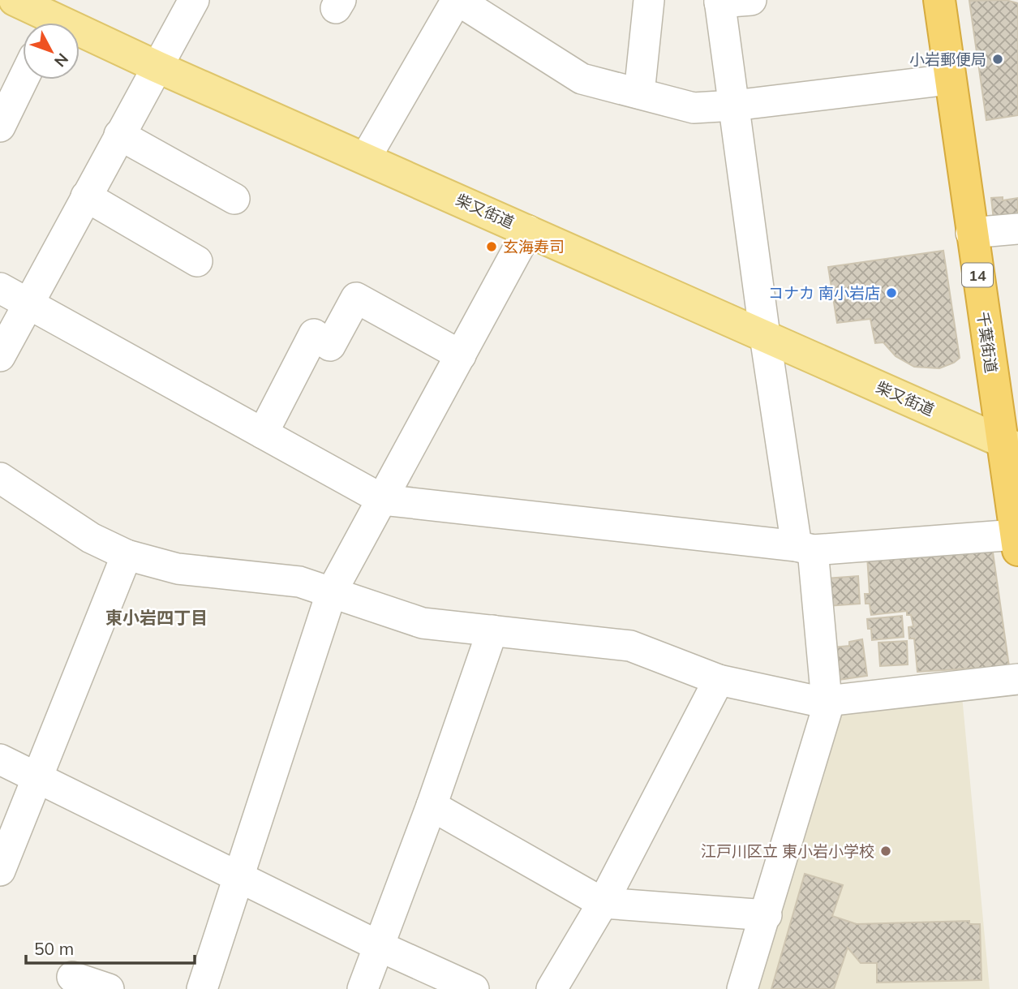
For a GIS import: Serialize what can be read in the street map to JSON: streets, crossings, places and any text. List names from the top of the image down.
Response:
{
  "streets": {
    "highway": ["14", "千葉街道"],
    "main road": ["柴又街道"]
  },
  "crossings": [
    ["柴又街道", "千葉街道"]
  ],
  "districts": ["東小岩四丁目"],
  "places": [
    "小岩郵便局",
    "玄海寿司",
    "コナカ 南小岩店",
    "江戸川区立 東小岩小学校"
  ],
  "scale_bar": "50 m",
  "north": "bottom right"
}
